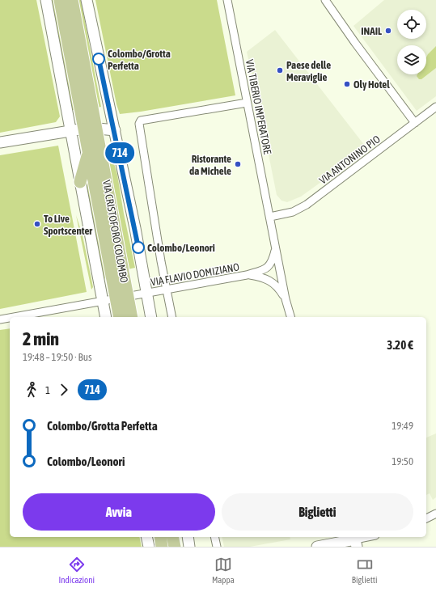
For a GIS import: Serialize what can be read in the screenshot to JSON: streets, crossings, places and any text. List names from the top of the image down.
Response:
{
  "streets": {
    "main road": ["VIA CRISTOFORO COLOMBO"],
    "street": ["VIA TIBERIO IMPERATORE", "VIA ANTONINO PIO", "VIA FLAVIO DOMIZIANO"]
  },
  "crossings": [
    ["VIA TIBERIO IMPERATORE", "VIA ANTONINO PIO"],
    ["VIA CRISTOFORO COLOMBO", "VIA FLAVIO DOMIZIANO"]
  ],
  "places": [
    "INAIL",
    "Colombo/Grotta Perfetta",
    "Paese delle Meraviglie",
    "Oly Hotel",
    "Ristorante da Michele",
    "To Live Sportscenter",
    "Colombo/Leonori"
  ],
  "lines": ["bus line 714"],
  "page": {
    "on_map": "714",
    "heading": ["2 min", "19:48 – 19:50 · Bus", "3.20 €"],
    "legs": ["1", "714"],
    "list": [
      {
        "name": "Colombo/Grotta Perfetta",
        "value": "19:49"
      },
      {
        "name": "Colombo/Leonori",
        "value": "19:50"
      }
    ],
    "buttons": ["Avvia", "Biglietti"],
    "tabs": ["Indicazioni", "Mappa", "Biglietti"]
  }
}
